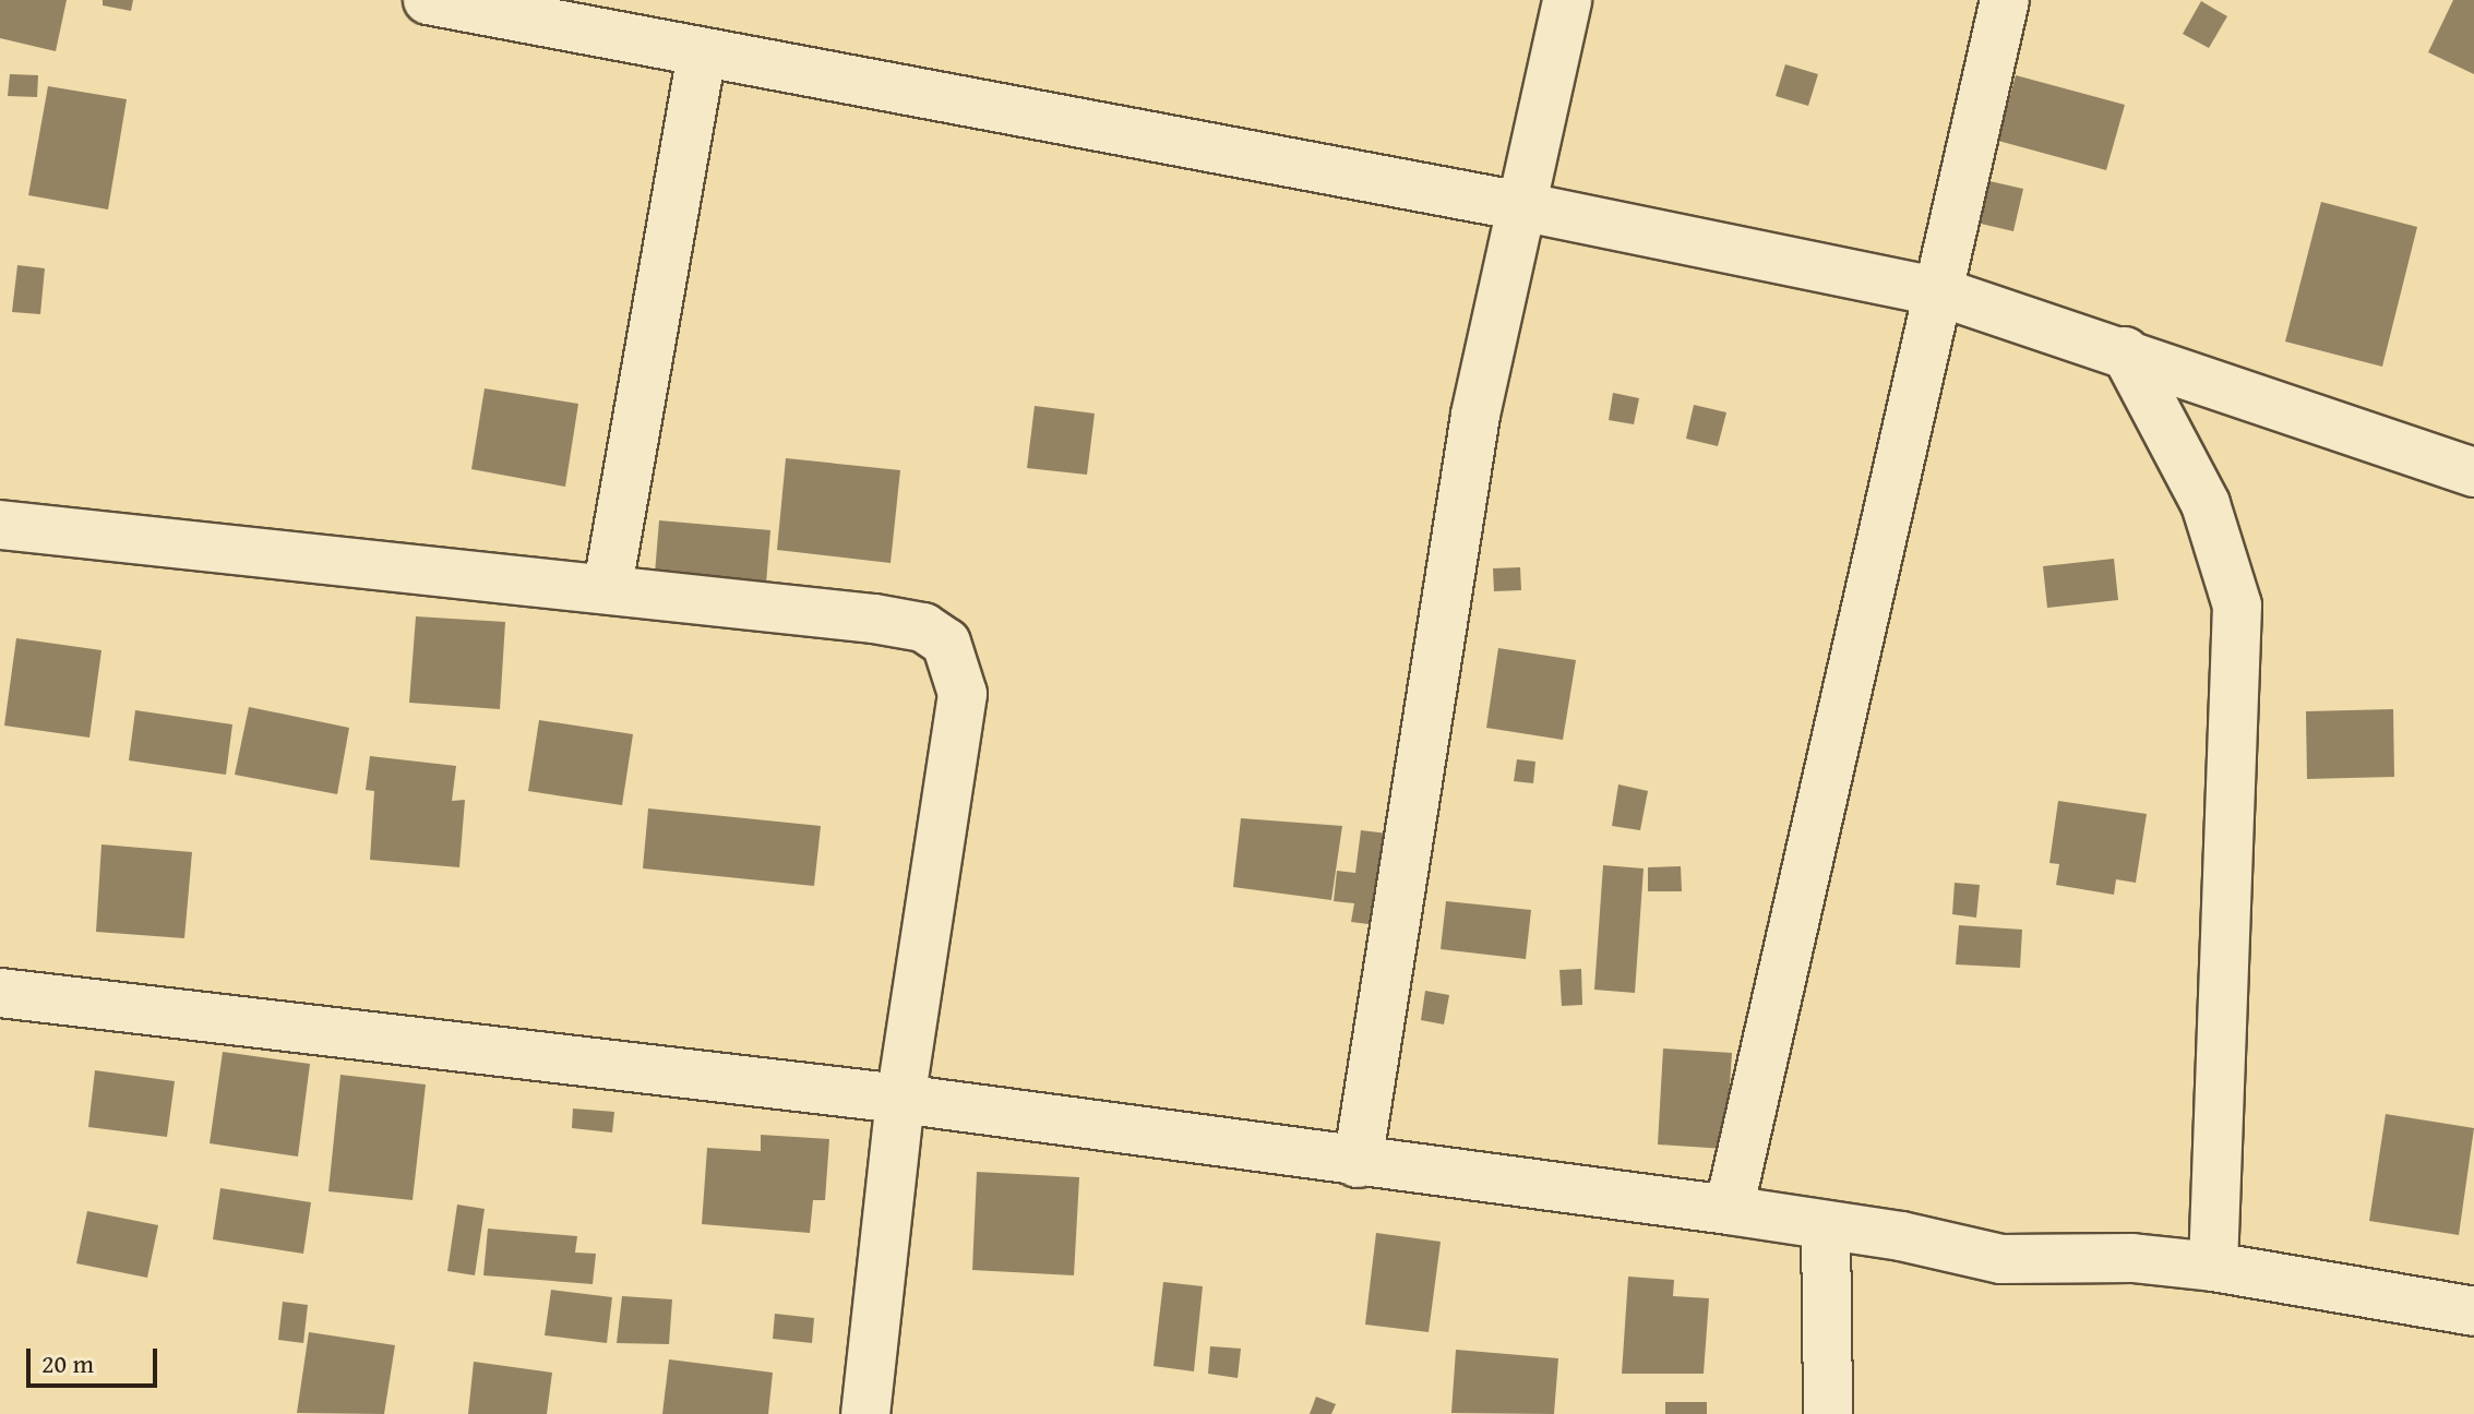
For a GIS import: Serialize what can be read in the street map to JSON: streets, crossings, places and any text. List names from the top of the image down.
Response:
{
  "scale_bar": "20 m"
}
